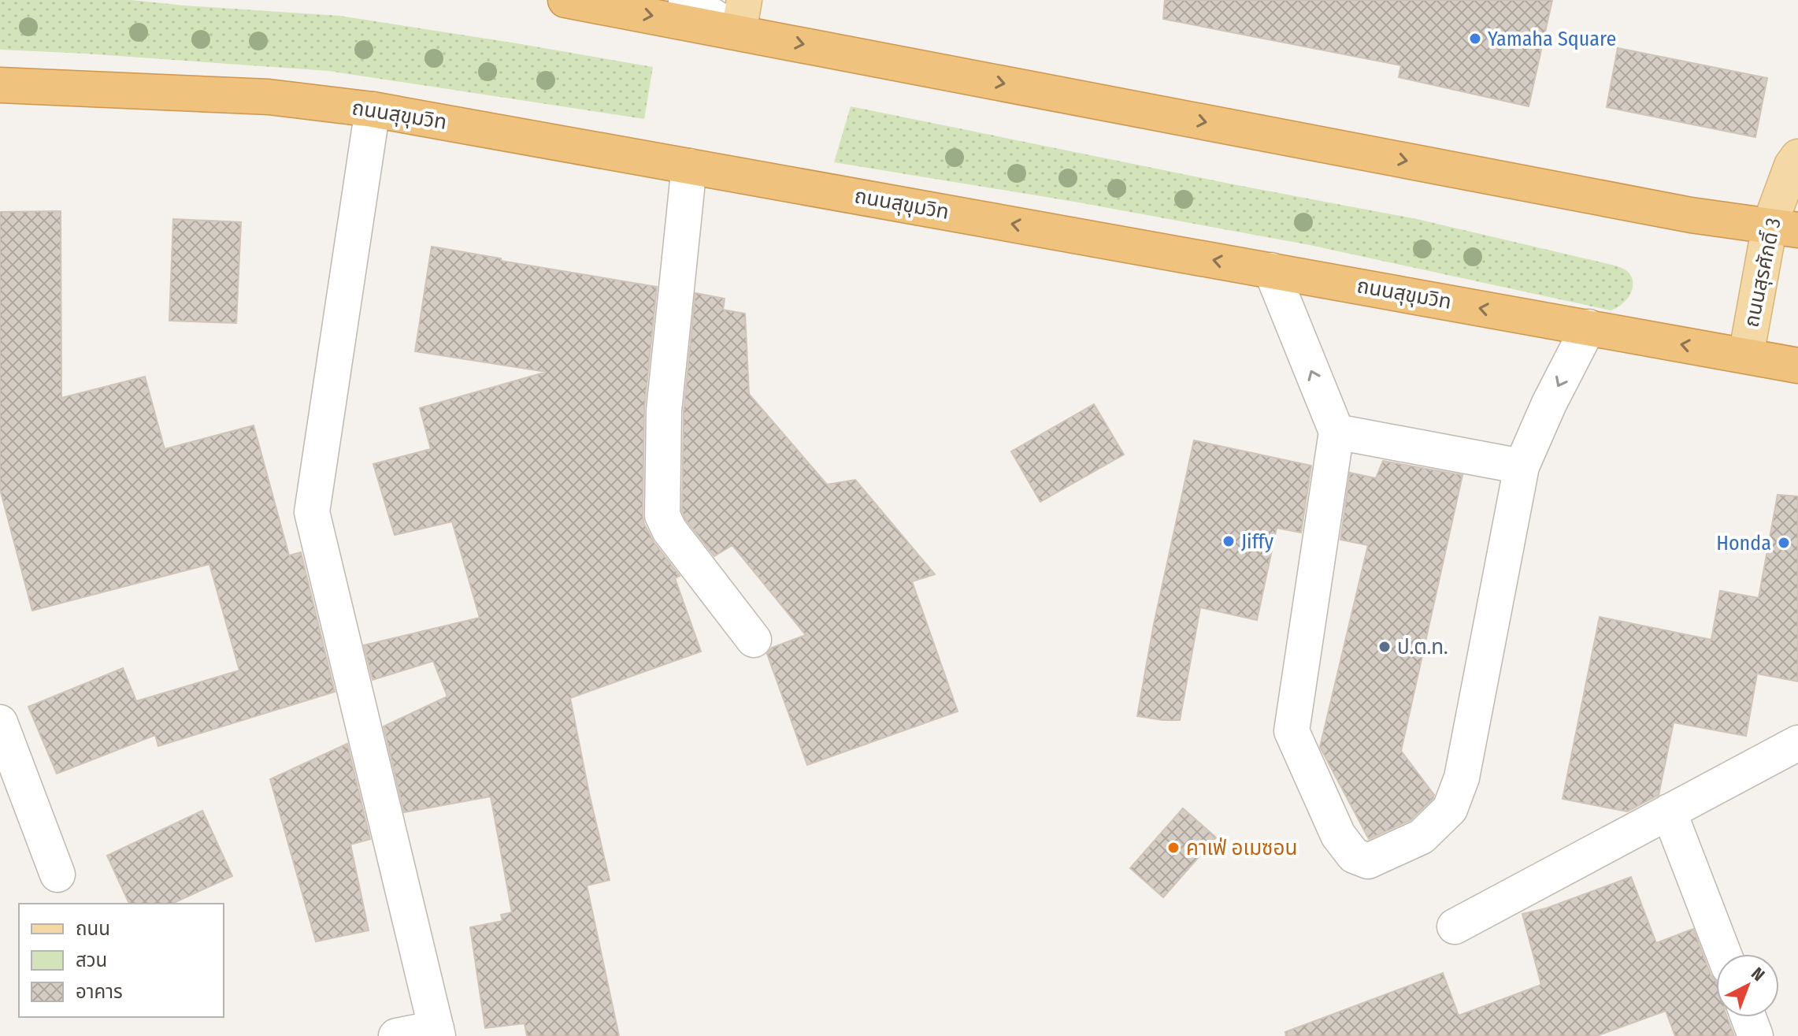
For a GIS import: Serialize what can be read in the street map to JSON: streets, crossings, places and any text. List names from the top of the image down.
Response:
{
  "streets": {
    "highway": ["ถนนสุขุมวิท"],
    "main road": ["ถนนสุรศักดิ์ 3"]
  },
  "crossings": [
    ["ถนนสุขุมวิท", "ถนนสุรศักดิ์ 3"]
  ],
  "places": [
    "Yamaha Square",
    "Jiffy",
    "Honda",
    "ป.ต.ท.",
    "คาเฟ่ อเมซอน"
  ],
  "legend": ["ถนน", "สวน", "อาคาร"],
  "north": "top right"
}
